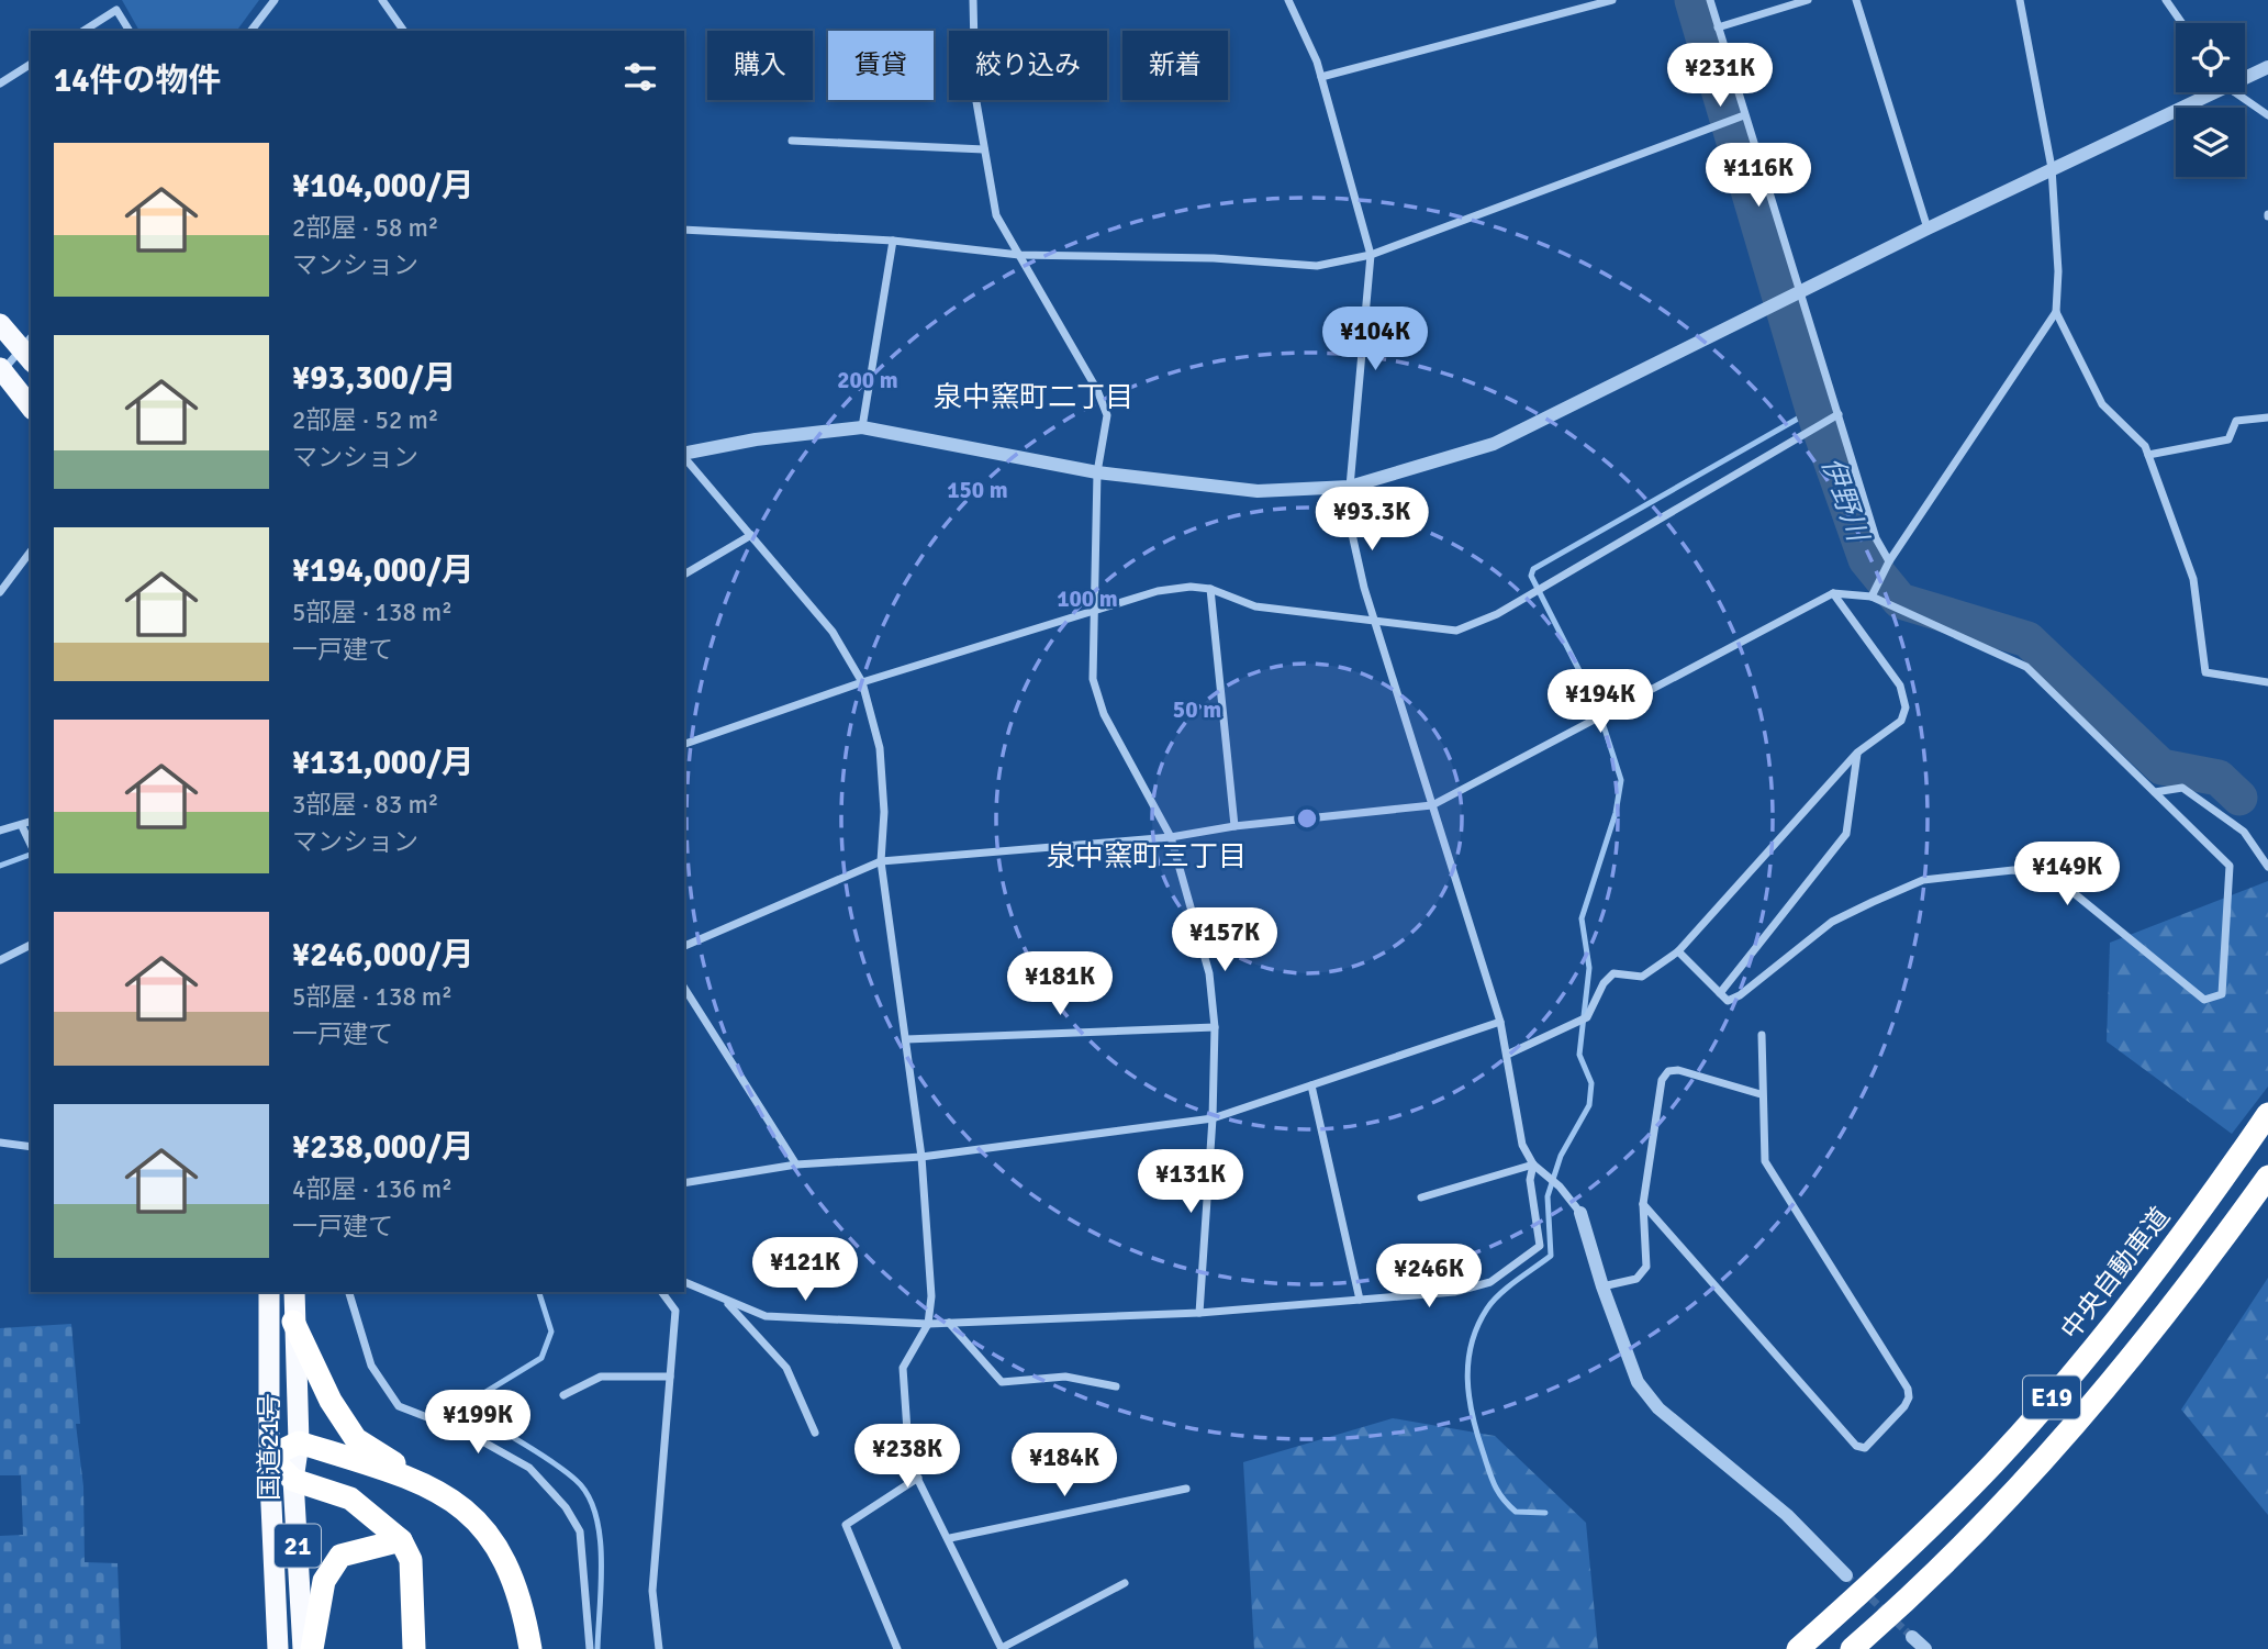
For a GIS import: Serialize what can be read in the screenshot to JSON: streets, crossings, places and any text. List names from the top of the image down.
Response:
{
  "streets": {
    "highway": [
      "中央自動車道",
      "E19",
      "国道21号",
      "21"
    ]
  },
  "districts": ["泉中窯町二丁目", "泉中窯町三丁目"],
  "water": ["伊野川"],
  "page": {
    "chip": [
      "購入",
      "賃貸",
      "絞り込み",
      "新着"
    ],
    "heading": "14件の物件",
    "price": [
      "¥231K",
      "¥116K",
      "¥104K",
      "¥93.3K",
      "¥194K",
      "¥149K",
      "¥157K",
      "¥181K",
      "¥131K",
      "¥121K",
      "¥246K",
      "¥199K",
      "¥238K",
      "¥184K"
    ],
    "list": [
      {
        "name": "¥104,000/月",
        "note": "2部屋 · 58 m² · マンション"
      },
      {
        "name": "¥93,300/月",
        "note": "2部屋 · 52 m² · マンション"
      },
      {
        "name": "¥194,000/月",
        "note": "5部屋 · 138 m² · 一戸建て"
      },
      {
        "name": "¥131,000/月",
        "note": "3部屋 · 83 m² · マンション"
      },
      {
        "name": "¥246,000/月",
        "note": "5部屋 · 138 m² · 一戸建て"
      },
      {
        "name": "¥238,000/月",
        "note": "4部屋 · 136 m² · 一戸建て"
      }
    ]
  },
  "rings": [
    "200 m",
    "150 m",
    "100 m",
    "50 m"
  ]
}
